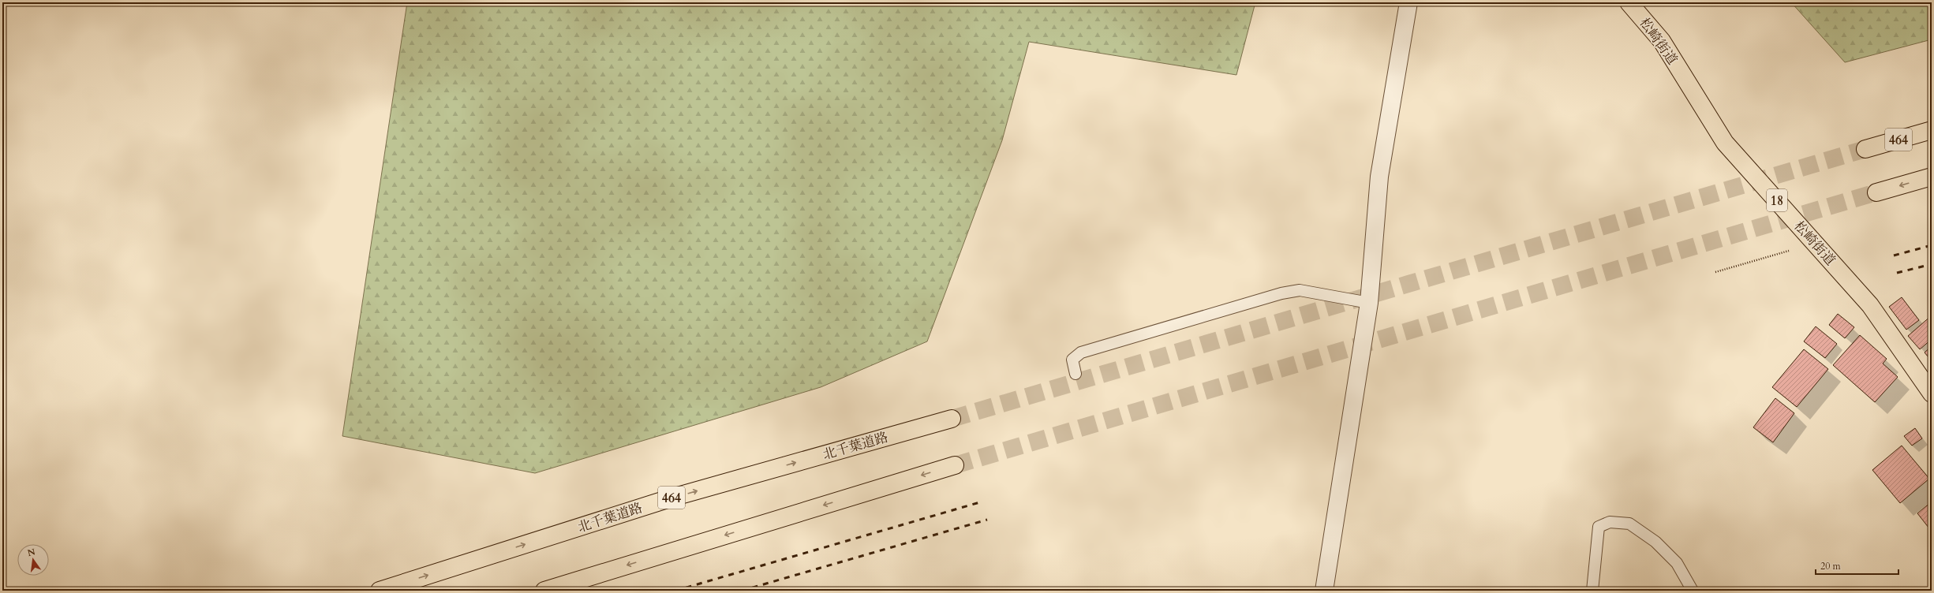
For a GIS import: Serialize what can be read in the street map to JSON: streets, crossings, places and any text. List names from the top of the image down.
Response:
{
  "streets": {
    "main road": [
      "松崎街道",
      "464",
      "18",
      "北千葉道路"
    ]
  },
  "scale_bar": "20 m",
  "north": "top"
}
